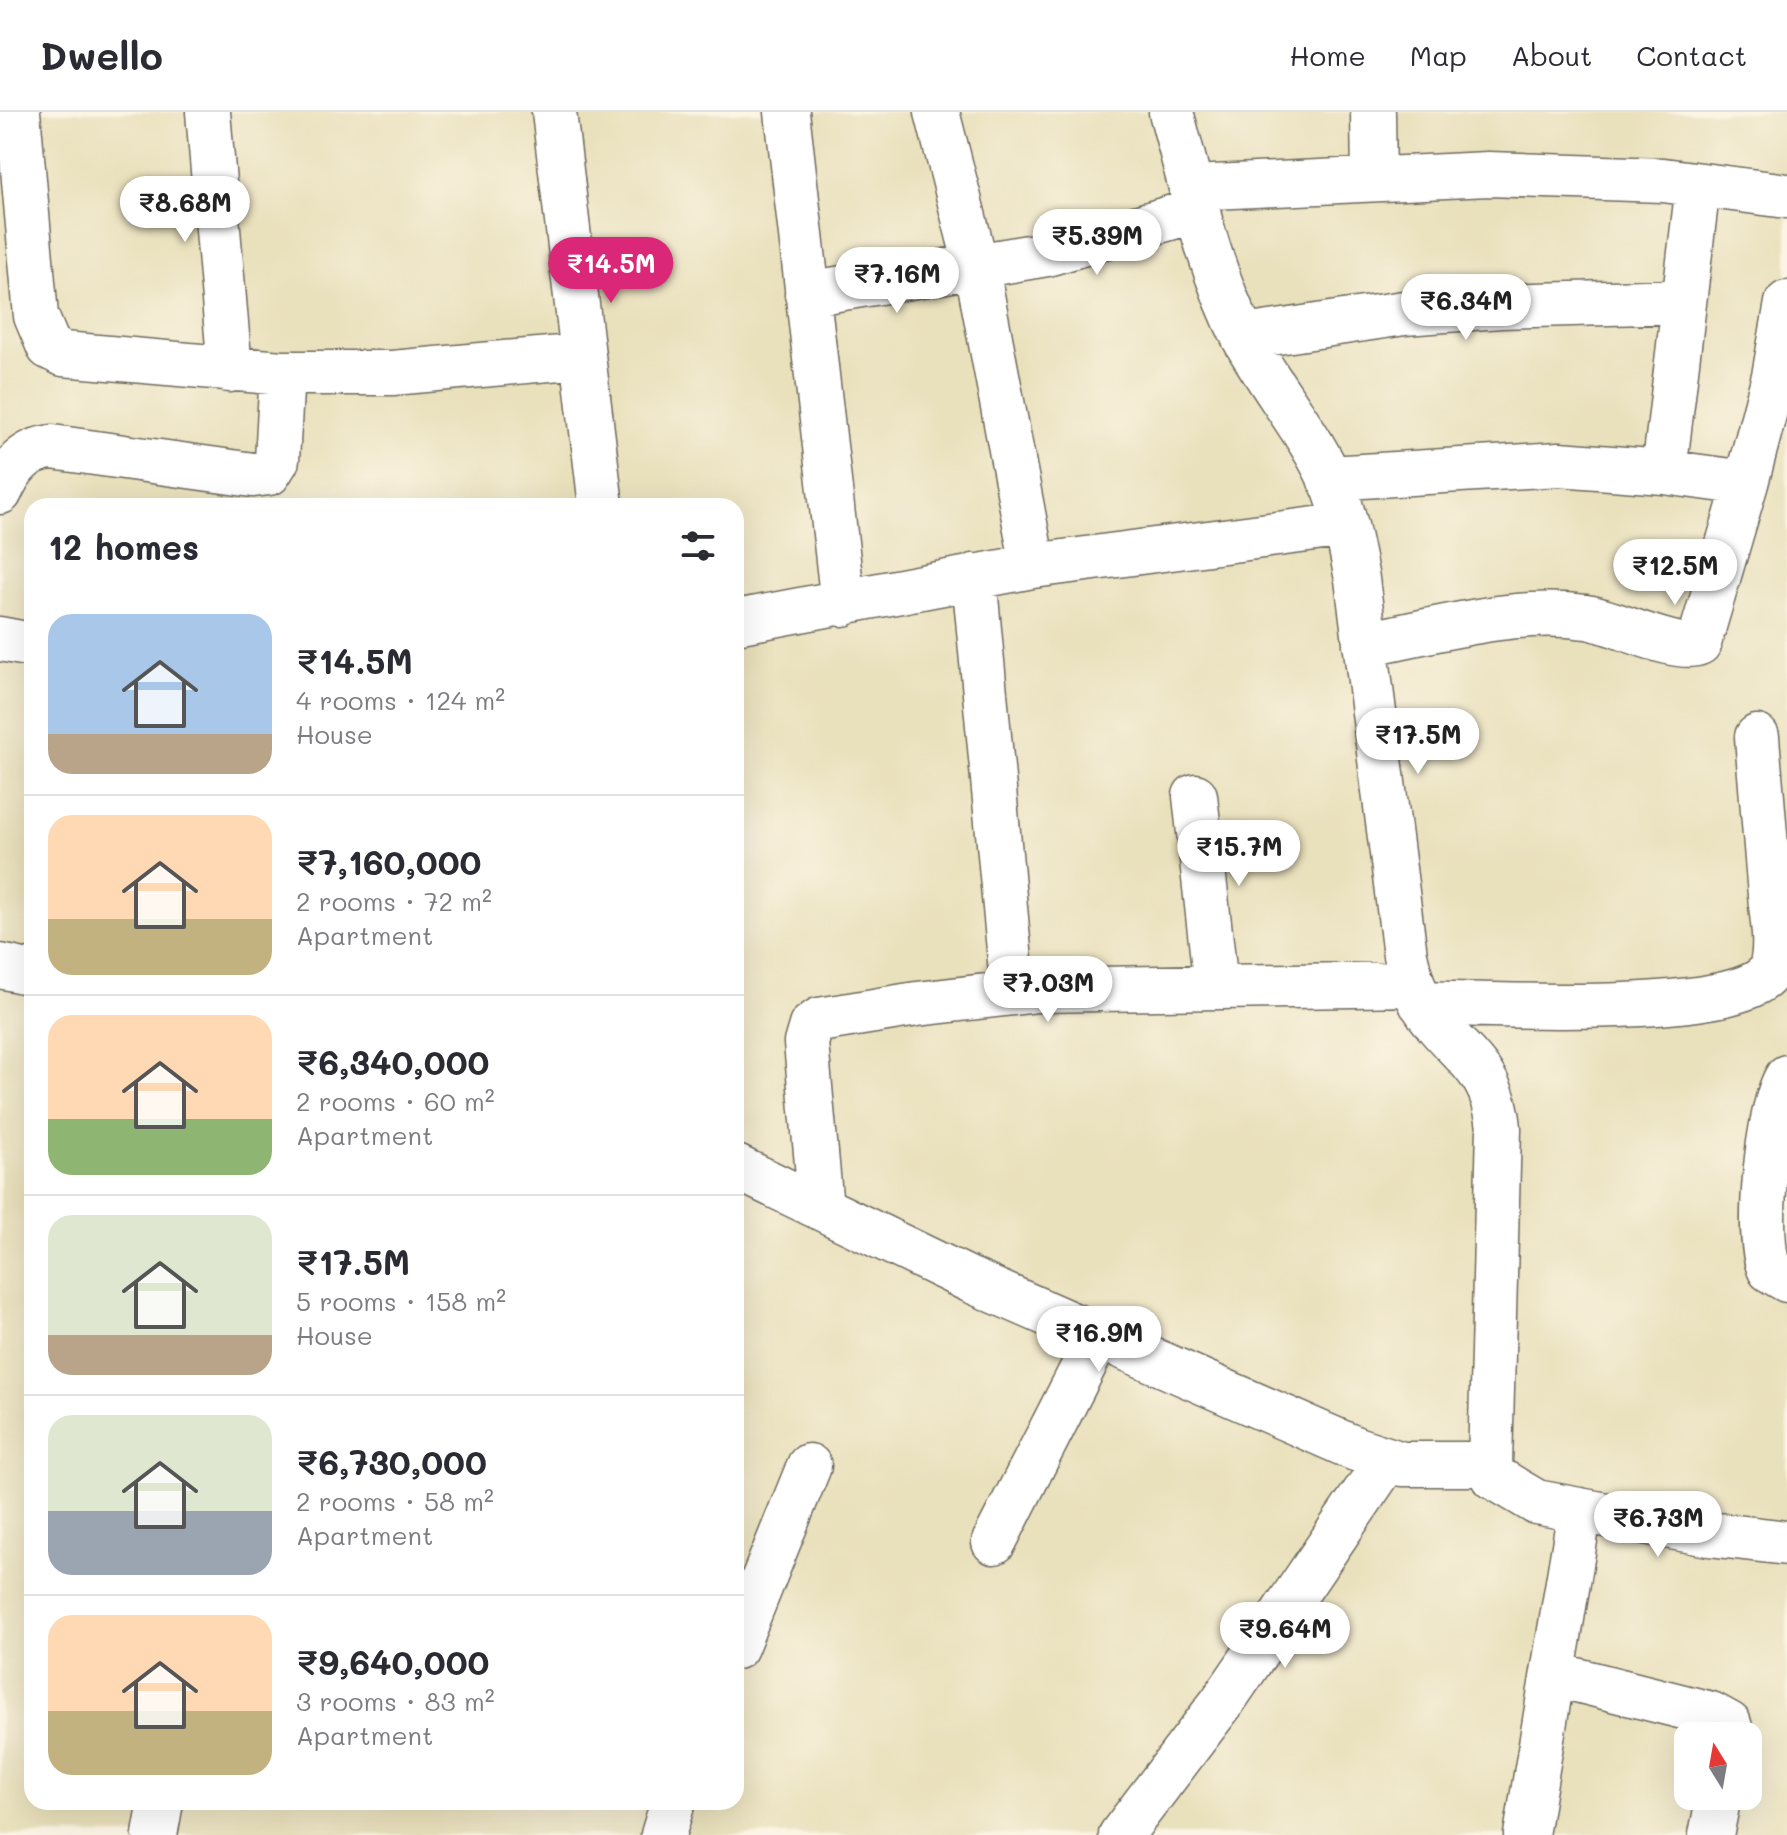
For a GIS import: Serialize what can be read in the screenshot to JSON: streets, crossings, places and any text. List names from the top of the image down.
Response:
{
  "north": "top",
  "page": {
    "header": "Dwello",
    "nav": [
      "Home",
      "Map",
      "About",
      "Contact"
    ],
    "price": [
      "₹8.68M",
      "₹5.39M",
      "₹14.5M",
      "₹7.16M",
      "₹6.34M",
      "₹12.5M",
      "₹17.5M",
      "₹15.7M",
      "₹7.03M",
      "₹16.9M",
      "₹6.73M",
      "₹9.64M"
    ],
    "heading": "12 homes",
    "list": [
      {
        "name": "₹14.5M",
        "note": "4 rooms · 124 m² · House"
      },
      {
        "name": "₹7,160,000",
        "note": "2 rooms · 72 m² · Apartment"
      },
      {
        "name": "₹6,340,000",
        "note": "2 rooms · 60 m² · Apartment"
      },
      {
        "name": "₹17.5M",
        "note": "5 rooms · 158 m² · House"
      },
      {
        "name": "₹6,730,000",
        "note": "2 rooms · 58 m² · Apartment"
      },
      {
        "name": "₹9,640,000",
        "note": "3 rooms · 83 m² · Apartment"
      }
    ]
  }
}
